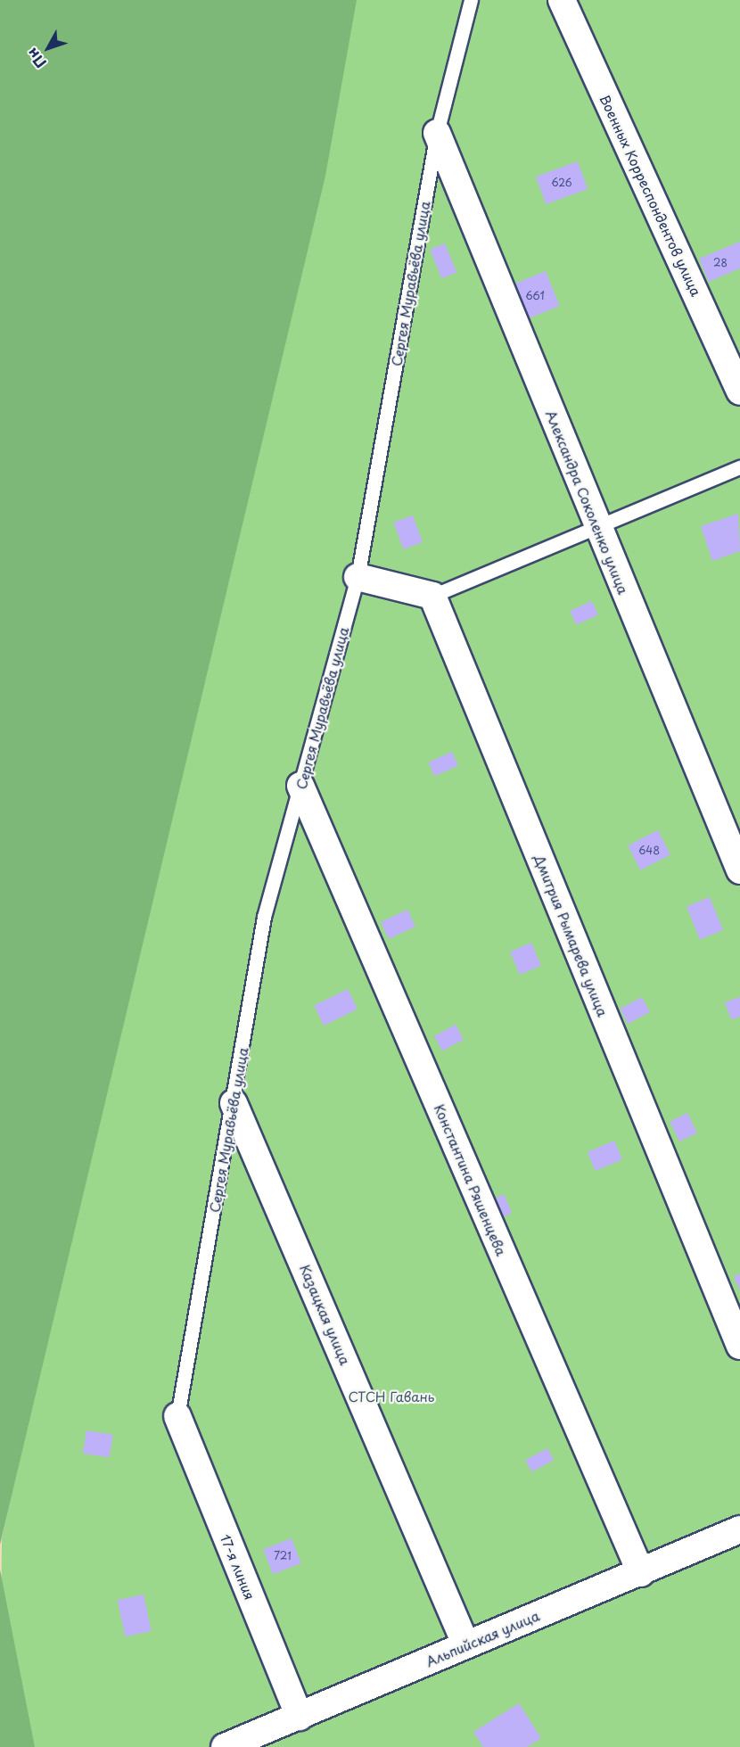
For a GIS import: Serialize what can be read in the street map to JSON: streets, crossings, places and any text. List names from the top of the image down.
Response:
{
  "streets": {
    "street": [
      "Военных Корреспондентов улица",
      "Александра Соколенко улица",
      "Дмитрия Рымарева улица",
      "Константина Ряшенцева",
      "Казацкая улица",
      "17-я линия",
      "Альпийская улица"
    ],
    "lane": ["Сергея Муравьёва улица"]
  },
  "crossings": [
    ["Сергея Муравьёва улица", "Александра Соколенко улица"],
    ["Сергея Муравьёва улица", "Константина Ряшенцева"],
    ["Сергея Муравьёва улица", "Казацкая улица"],
    ["Сергея Муравьёва улица", "17-я линия"],
    ["Константина Ряшенцева", "Альпийская улица"],
    ["Казацкая улица", "Альпийская улица"],
    ["17-я линия", "Альпийская улица"]
  ],
  "parks": ["СТСН Гавань"],
  "house_numbers": [
    "626",
    "28",
    "661",
    "648",
    "721"
  ],
  "north": "bottom left"
}
